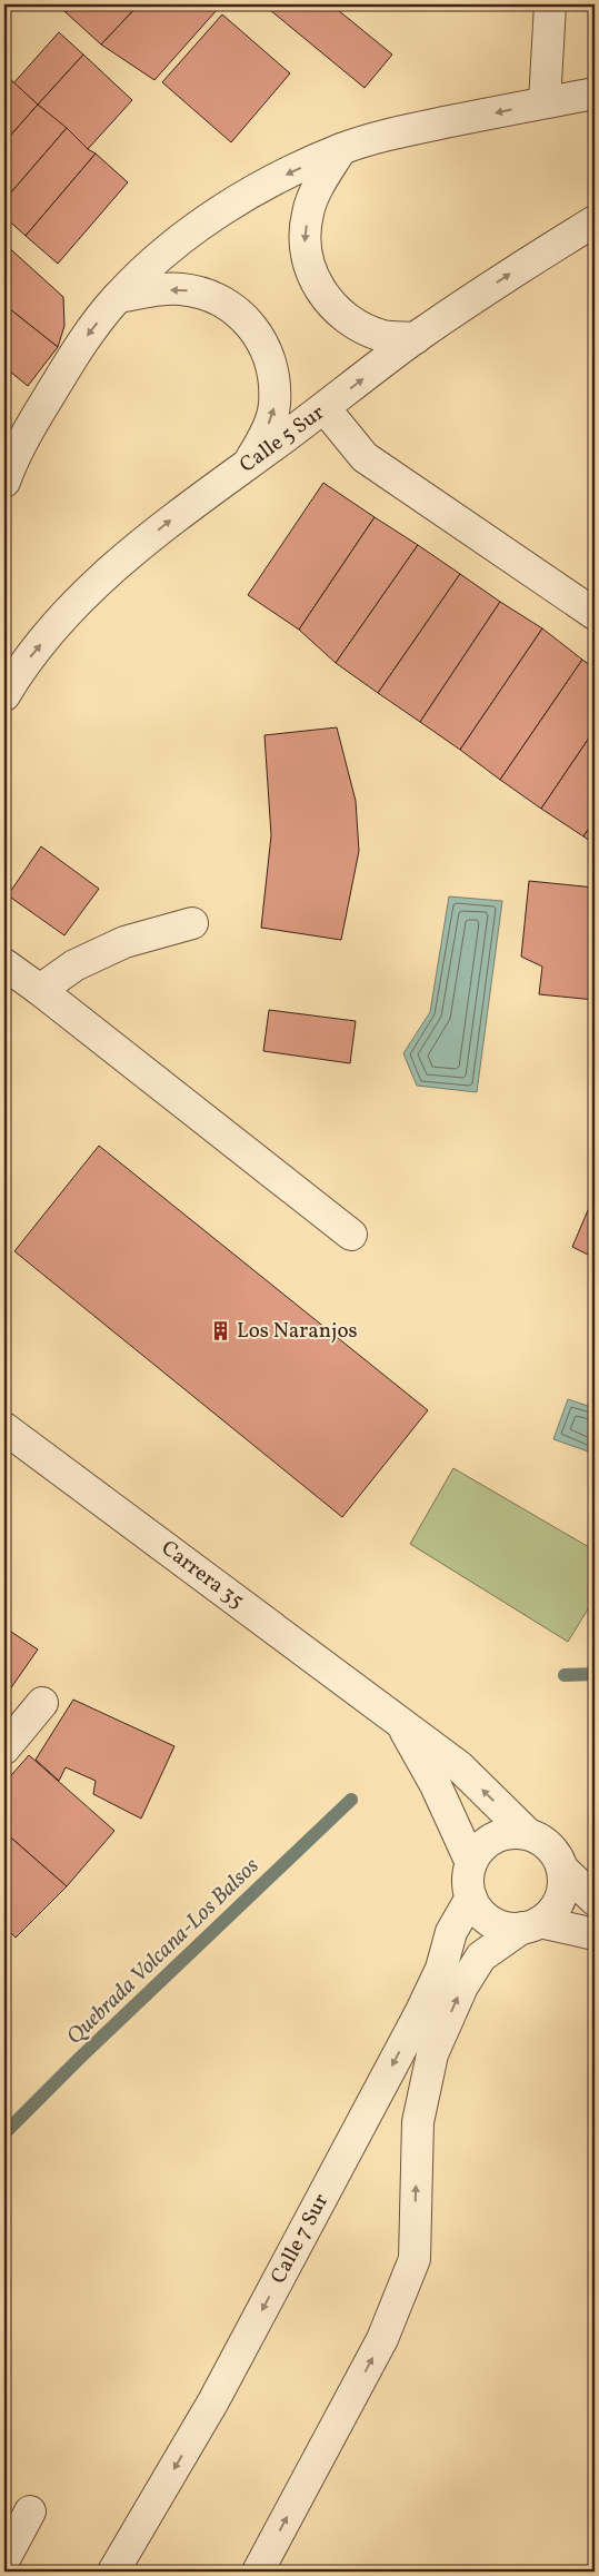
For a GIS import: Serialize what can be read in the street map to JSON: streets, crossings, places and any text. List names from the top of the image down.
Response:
{
  "streets": {
    "street": ["Calle 5 Sur", "Carrera 35", "Calle 7 Sur"]
  },
  "crossings": [
    ["Carrera 35", "Calle 7 Sur"]
  ],
  "water": ["Quebrada Volcana-Los Balsos"],
  "places": {
    "building": ["Los Naranjos"]
  }
}
